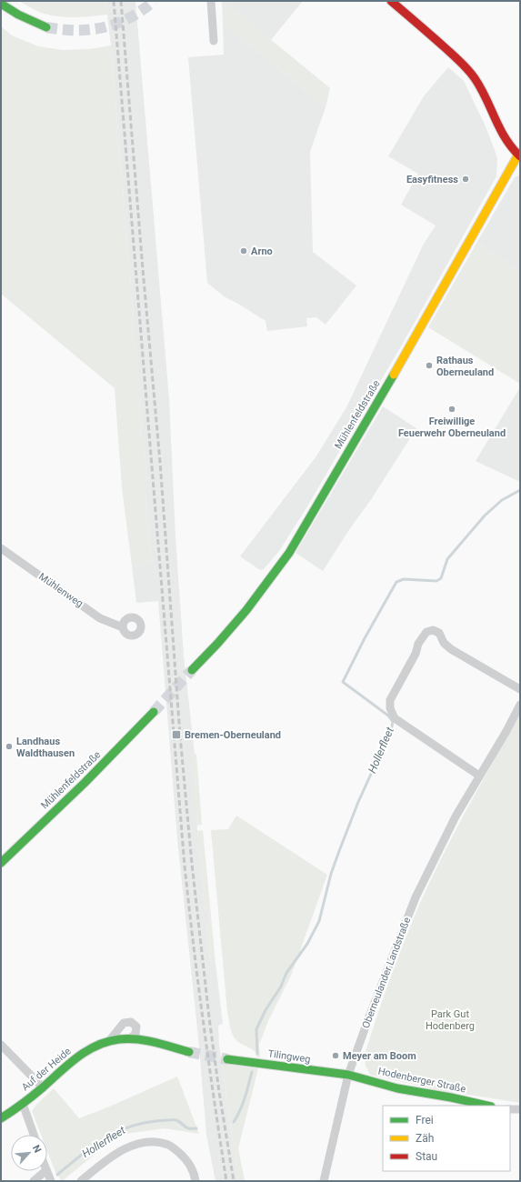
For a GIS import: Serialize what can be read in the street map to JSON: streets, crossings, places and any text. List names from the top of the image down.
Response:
{
  "streets": {
    "street": [
      "Mühlenfeldstraße",
      "Mühlenweg",
      "Oberneulander Landstraße",
      "Tilingweg",
      "Auf der Heide",
      "Hodenberger Straße"
    ]
  },
  "crossings": [
    ["Oberneulander Landstraße", "Tilingweg"],
    ["Oberneulander Landstraße", "Hodenberger Straße"],
    ["Tilingweg", "Hodenberger Straße"]
  ],
  "water": ["Hollerfleet"],
  "parks": ["Park Gut Hodenberg"],
  "places": {
    "other": [
      "Easyfitness",
      "Arno",
      "Rathaus Oberneuland",
      "Freiwillige Feuerwehr Oberneuland",
      "Landhaus Waldthausen",
      "Meyer am Boom"
    ],
    "transit": ["Bremen-Oberneuland"]
  },
  "legend": ["Frei", "Zäh", "Stau"],
  "north": "top right"
}
